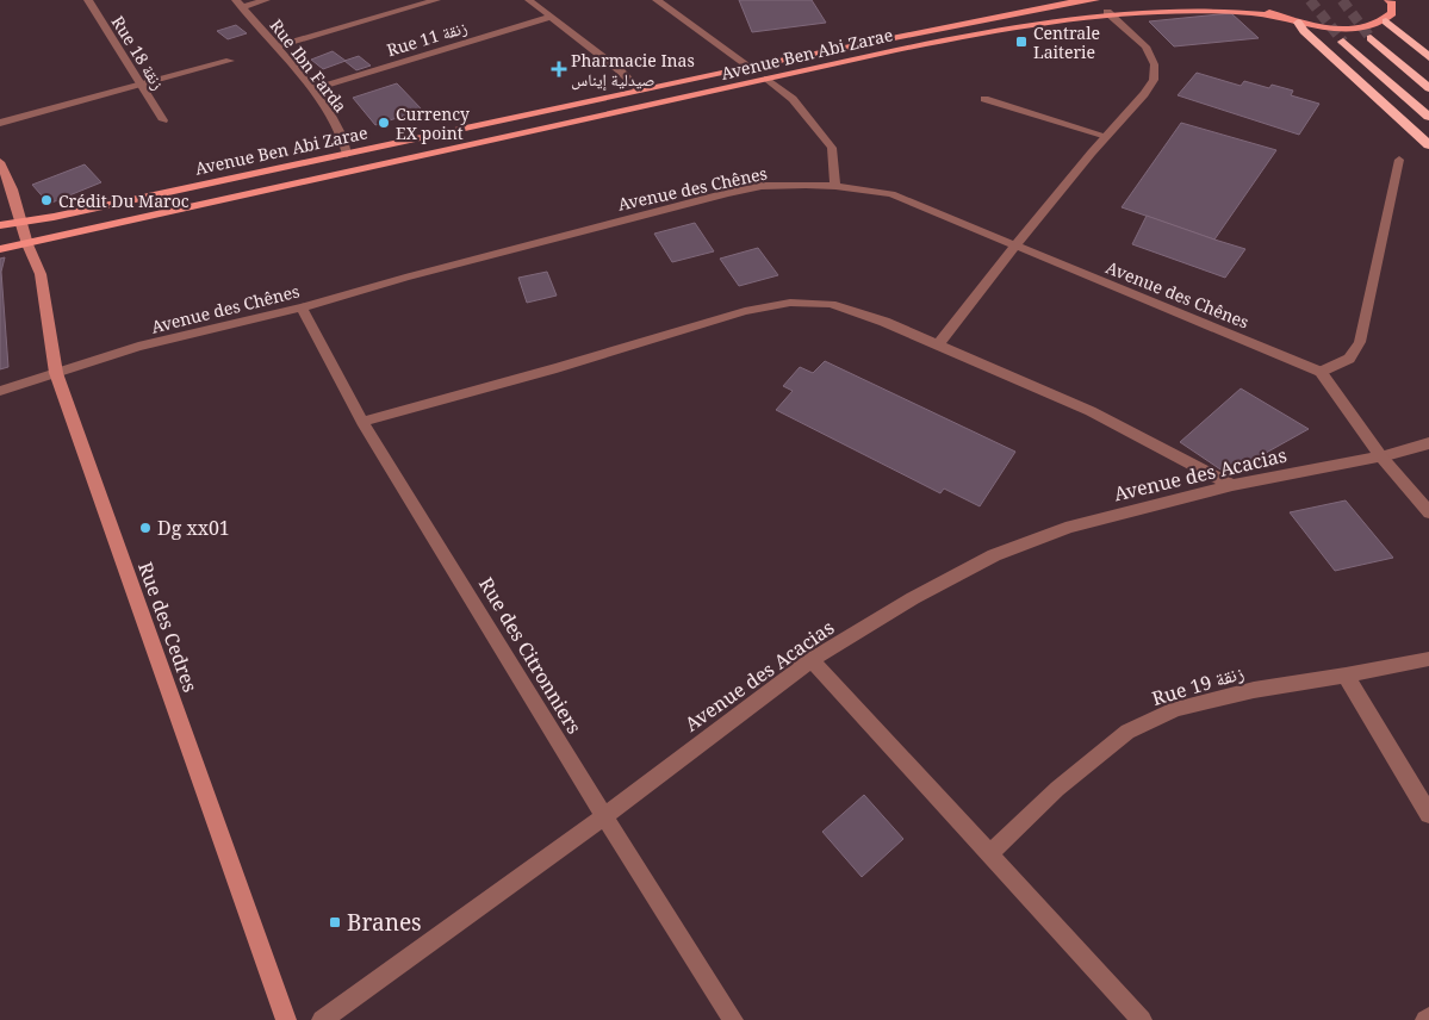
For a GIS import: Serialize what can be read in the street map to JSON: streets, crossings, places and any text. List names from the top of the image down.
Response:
{
  "streets": {
    "main road": ["Avenue Ben Abi Zarae"],
    "street": [
      "Rue 11 زنقة",
      "Rue 18 زنقة",
      "Rue Ibn Farda",
      "Avenue des Chênes",
      "Avenue des Acacias",
      "Rue des Cedres",
      "Rue des Citronniers",
      "Rue 19 زنقة"
    ]
  },
  "crossings": [
    ["Rue 11 زنقة", "Rue Ibn Farda"],
    ["Avenue Ben Abi Zarae", "Rue Ibn Farda"],
    ["Avenue Ben Abi Zarae", "Rue des Cedres"],
    ["Avenue des Chênes", "Rue des Cedres"],
    ["Avenue des Chênes", "Rue des Citronniers"],
    ["Avenue des Acacias", "Rue des Citronniers"]
  ],
  "places": {
    "transit": ["Centrale Laiterie", "Branes"],
    "health": ["Pharmacie Inas صيدلية إيناس"],
    "other": ["Currency EX point", "Crédit Du Maroc", "Dg xx01"]
  }
}
